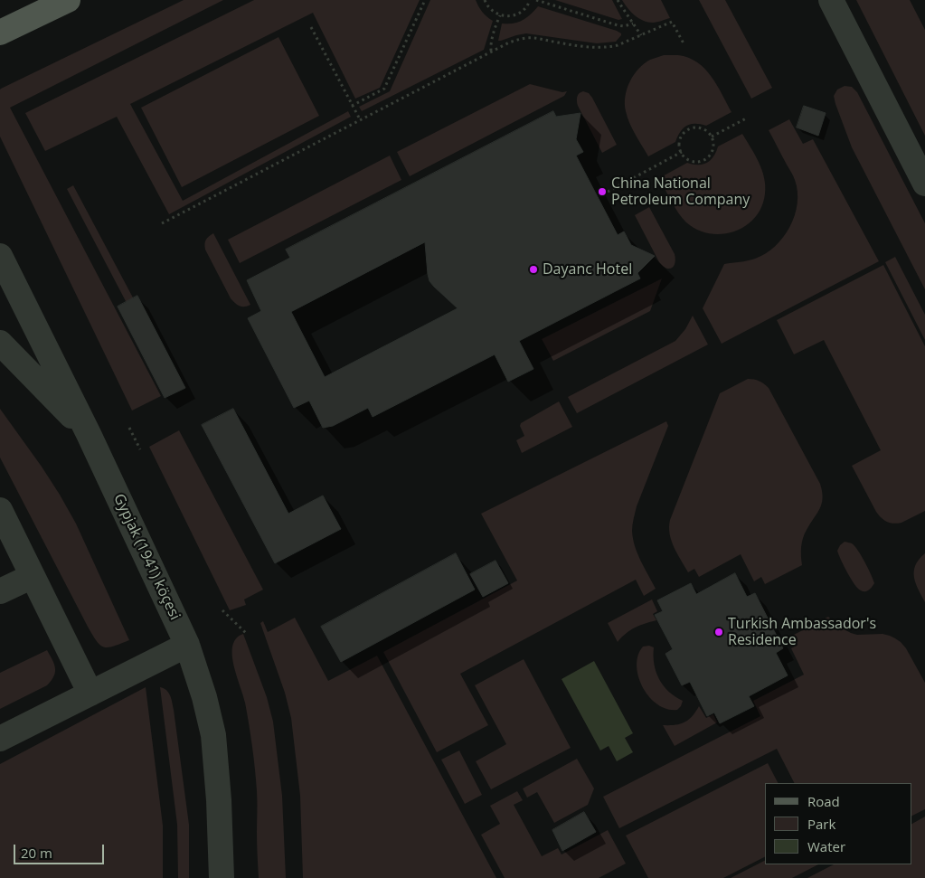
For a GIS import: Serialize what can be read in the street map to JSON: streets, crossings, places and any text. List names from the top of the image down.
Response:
{
  "streets": {
    "street": ["Gypjak (1941) köçesi"]
  },
  "places": ["China National Petroleum Company", "Dayanc Hotel", "Turkish Ambassador's Residence"],
  "legend": ["Road", "Park", "Water"],
  "scale_bar": "20 m"
}
